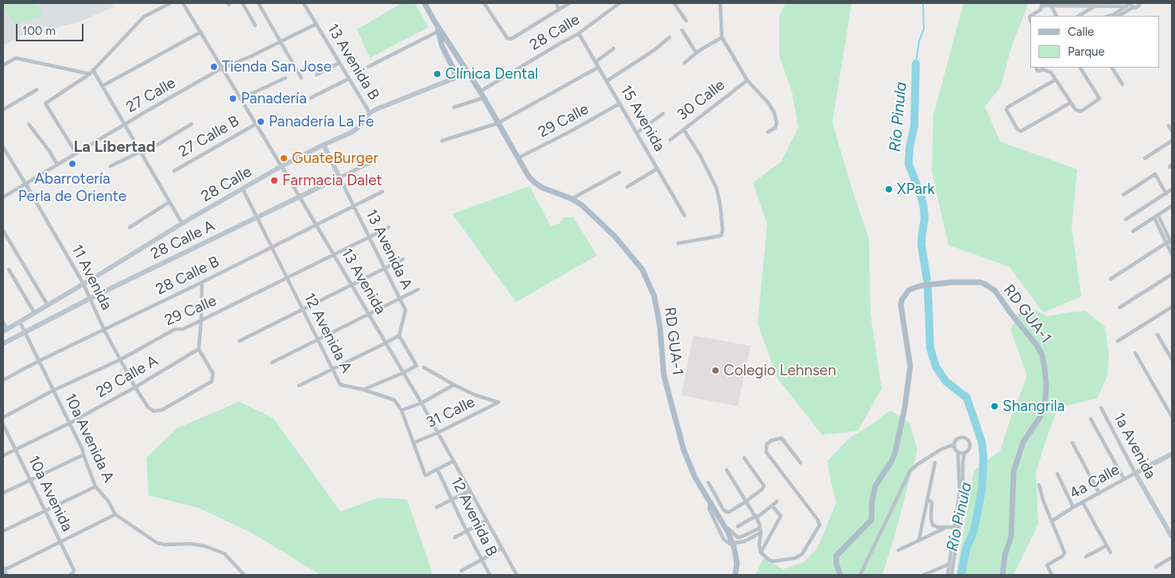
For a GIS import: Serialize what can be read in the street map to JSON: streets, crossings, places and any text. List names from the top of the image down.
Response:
{
  "streets": {
    "main road": [
      "28 Calle",
      "28 Calle A",
      "13 Avenida A",
      "RD GUA-1",
      "1a Avenida",
      "4a Calle"
    ],
    "street": [
      "13 Avenida B",
      "27 Calle",
      "30 Calle",
      "15 Avenida",
      "29 Calle",
      "27 Calle B",
      "28 Calle B",
      "11 Avenida",
      "13 Avenida",
      "12 Avenida A",
      "29 Calle A",
      "31 Calle",
      "10a Avenida A",
      "10a Avenida",
      "12 Avenida B"
    ]
  },
  "crossings": [
    ["28 Calle", "13 Avenida B"],
    ["28 Calle", "15 Avenida"],
    ["28 Calle", "13 Avenida A"],
    ["28 Calle", "11 Avenida"],
    ["28 Calle", "13 Avenida"],
    ["28 Calle", "RD GUA-1"],
    ["28 Calle", "12 Avenida A"],
    ["28 Calle", "10a Avenida A"],
    ["13 Avenida B", "27 Calle"],
    ["27 Calle", "11 Avenida"],
    ["27 Calle", "13 Avenida"],
    ["15 Avenida", "29 Calle"],
    ["29 Calle", "13 Avenida A"],
    ["29 Calle", "11 Avenida"],
    ["29 Calle", "13 Avenida"],
    ["29 Calle", "RD GUA-1"],
    ["29 Calle", "12 Avenida A"],
    ["29 Calle", "10a Avenida A"],
    ["27 Calle B", "13 Avenida"],
    ["28 Calle A", "13 Avenida A"],
    ["28 Calle A", "11 Avenida"],
    ["28 Calle A", "13 Avenida"],
    ["28 Calle A", "12 Avenida A"],
    ["28 Calle A", "10a Avenida A"],
    ["13 Avenida A", "28 Calle B"],
    ["28 Calle B", "11 Avenida"],
    ["28 Calle B", "13 Avenida"],
    ["28 Calle B", "12 Avenida A"],
    ["28 Calle B", "10a Avenida A"],
    ["11 Avenida", "29 Calle A"],
    ["13 Avenida", "31 Calle"],
    ["29 Calle A", "10a Avenida A"],
    ["29 Calle A", "10a Avenida"],
    ["1a Avenida", "4a Calle"]
  ],
  "districts": ["La Libertad"],
  "water": ["Río Pinula"],
  "places": [
    "Tienda San Jose",
    "Clínica Dental",
    "Panadería",
    "Panadería La Fe",
    "GuateBurger",
    "Abarrotería Perla de Oriente",
    "Farmacia Dalet",
    "XPark",
    "Colegio Lehnsen",
    "Shangrila"
  ],
  "legend": ["Calle", "Parque"],
  "scale_bar": "100 m"
}
